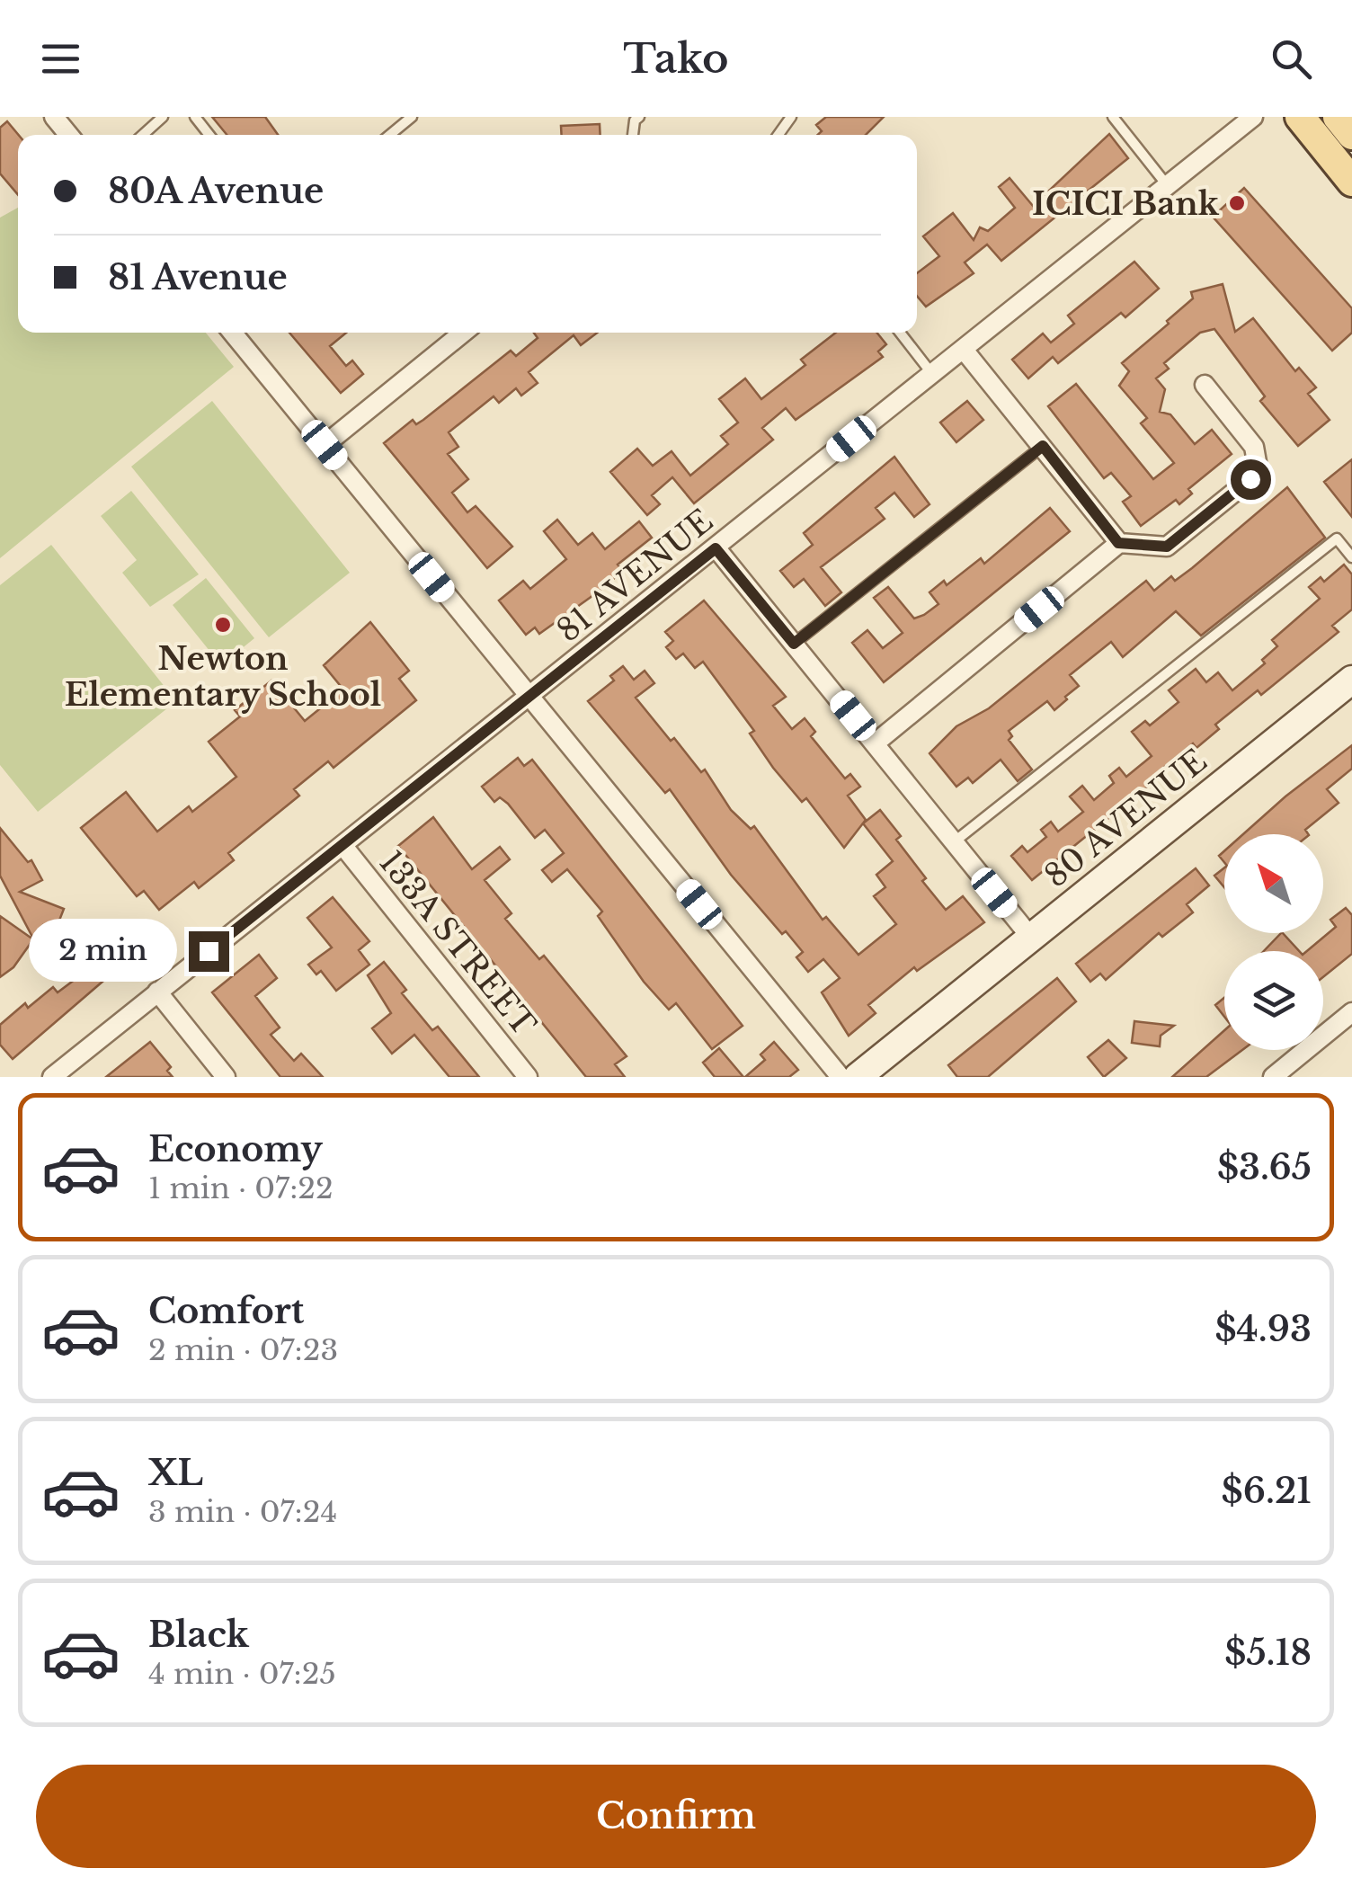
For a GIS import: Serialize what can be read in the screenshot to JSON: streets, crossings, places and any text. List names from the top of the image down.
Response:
{
  "streets": {
    "main road": ["80 AVENUE"],
    "street": ["81 AVENUE", "133A STREET"]
  },
  "crossings": [
    ["81 AVENUE", "133A STREET"]
  ],
  "places": ["ICICI Bank", "Newton Elementary School"],
  "north": "top left",
  "page": {
    "header": "Tako",
    "banner": ["80A Avenue", "81 Avenue"],
    "bubble": "2 min",
    "list": [
      {
        "name": "Economy",
        "note": "1 min · 07:22",
        "value": "$3.65"
      },
      {
        "name": "Comfort",
        "note": "2 min · 07:23",
        "value": "$4.93"
      },
      {
        "name": "XL",
        "note": "3 min · 07:24",
        "value": "$6.21"
      },
      {
        "name": "Black",
        "note": "4 min · 07:25",
        "value": "$5.18"
      }
    ],
    "buttons": "Confirm"
  }
}
